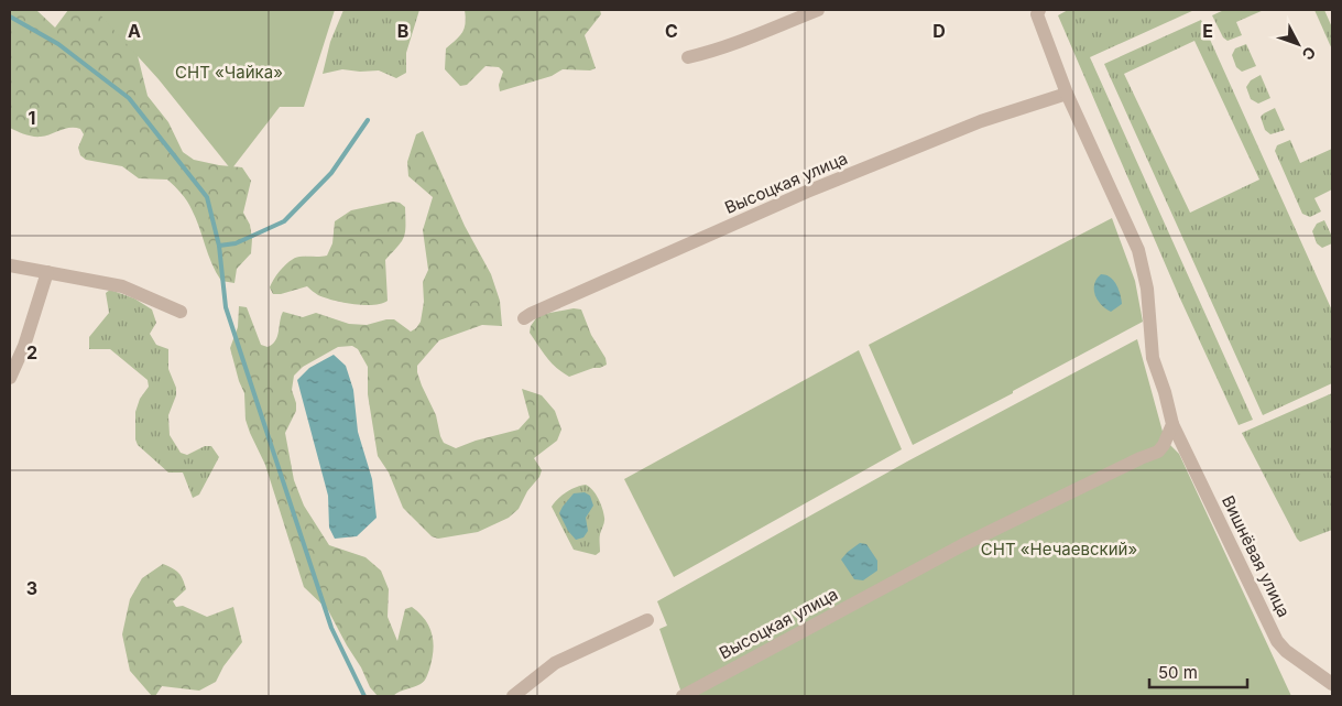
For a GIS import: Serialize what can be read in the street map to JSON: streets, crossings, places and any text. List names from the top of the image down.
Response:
{
  "streets": {
    "street": ["Высоцкая улица", "Вишнёвая улица"]
  },
  "crossings": [
    ["Высоцкая улица", "Вишнёвая улица"]
  ],
  "parks": ["СНТ «Чайка»", "СНТ «Нечаевский»"],
  "scale_bar": "50 m",
  "north": "bottom right",
  "grid": {
    "columns": [
      "A",
      "B",
      "C",
      "D",
      "E"
    ],
    "rows": ["1", "2", "3"]
  }
}
